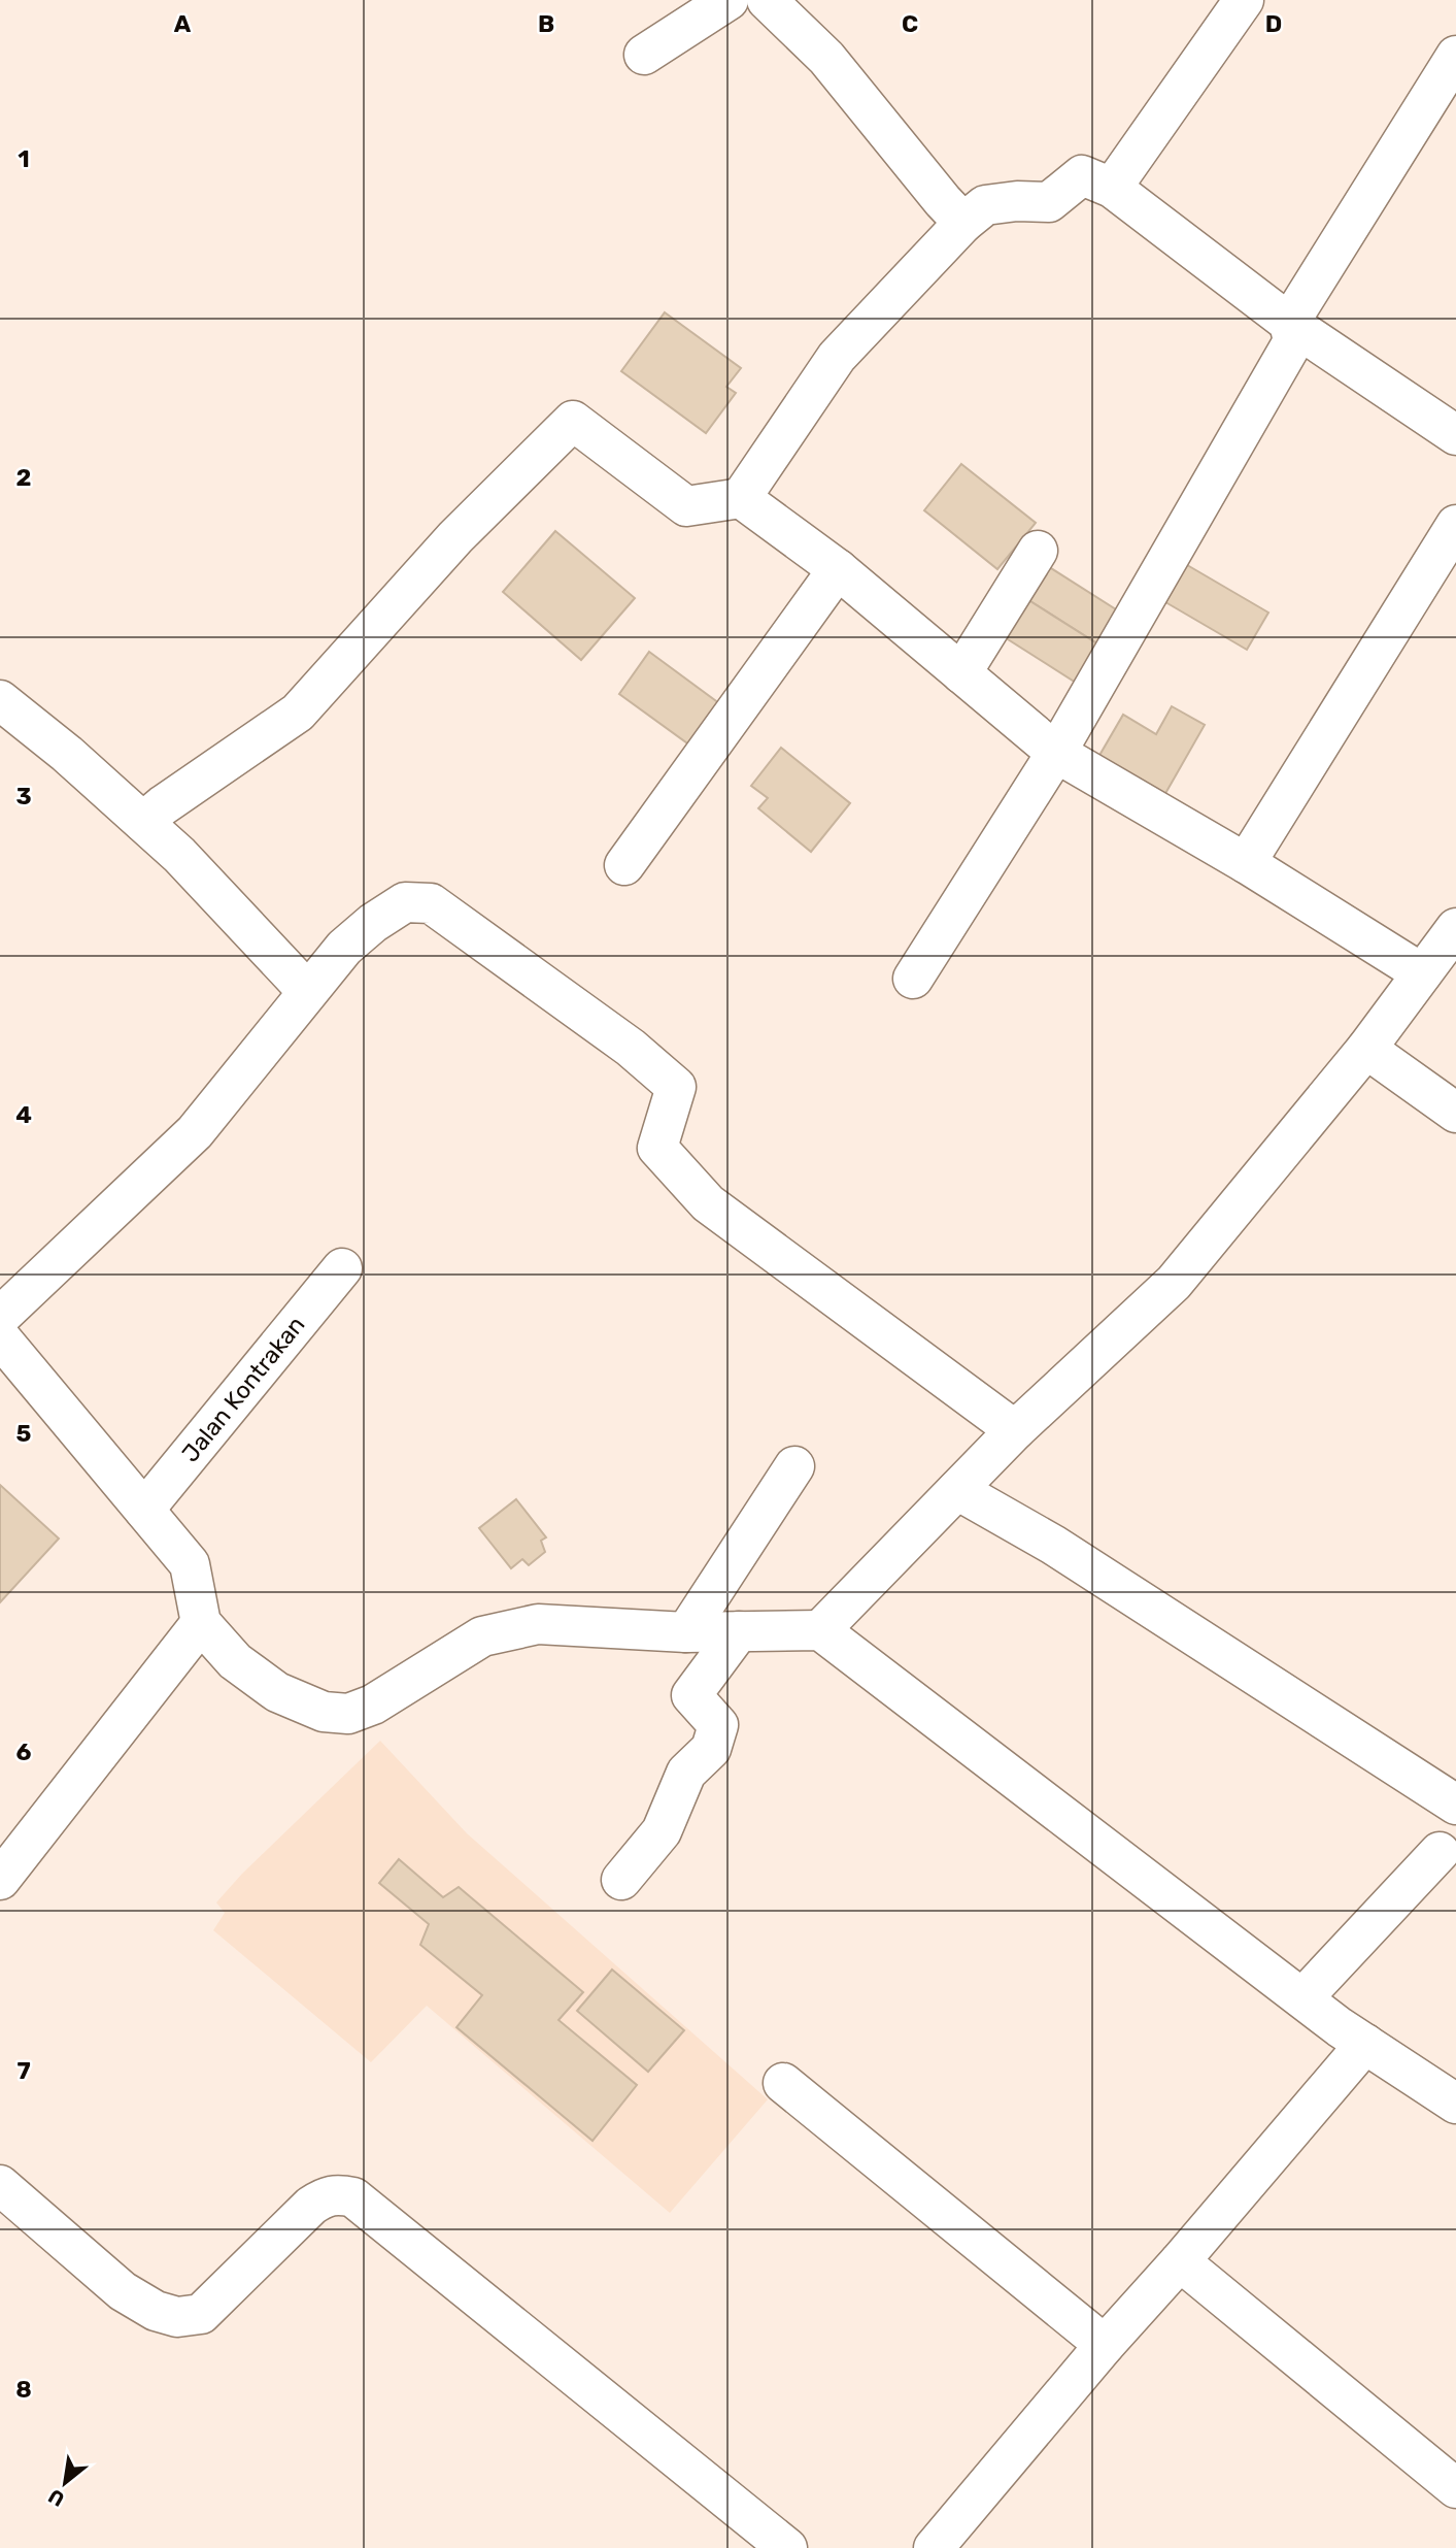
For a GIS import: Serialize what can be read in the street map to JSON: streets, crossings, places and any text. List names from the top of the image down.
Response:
{
  "streets": {
    "street": ["Jalan Kontrakan"]
  },
  "north": "bottom left",
  "grid": {
    "columns": [
      "A",
      "B",
      "C",
      "D"
    ],
    "rows": [
      "1",
      "2",
      "3",
      "4",
      "5",
      "6",
      "7",
      "8"
    ]
  }
}
